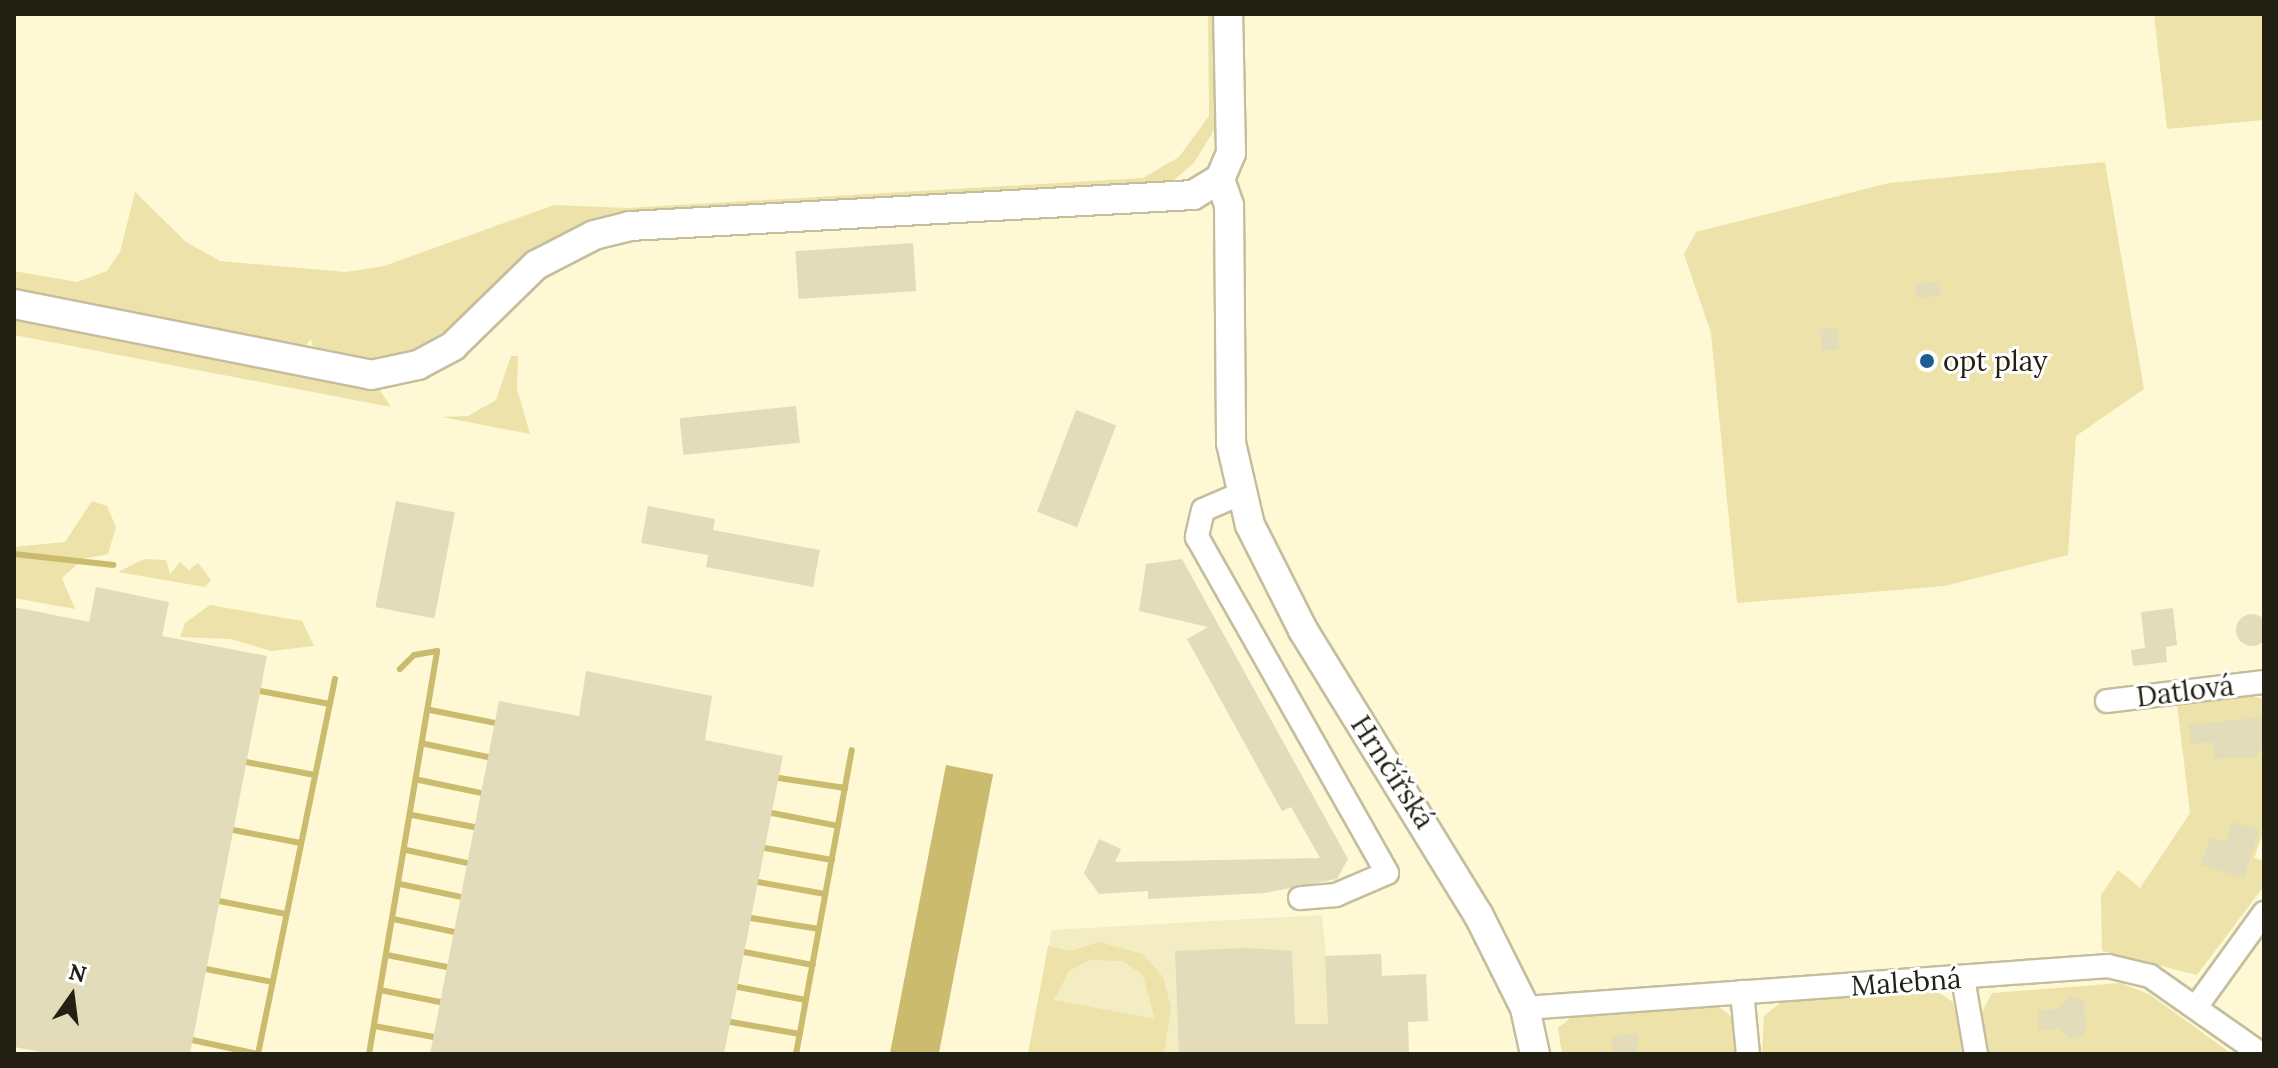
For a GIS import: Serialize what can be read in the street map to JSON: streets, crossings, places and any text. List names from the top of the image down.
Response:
{
  "streets": {
    "street": ["Datlová", "Hrnčířská", "Malebná"]
  },
  "crossings": [
    ["Hrnčířská", "Malebná"]
  ],
  "places": ["opt play"],
  "north": "top"
}
